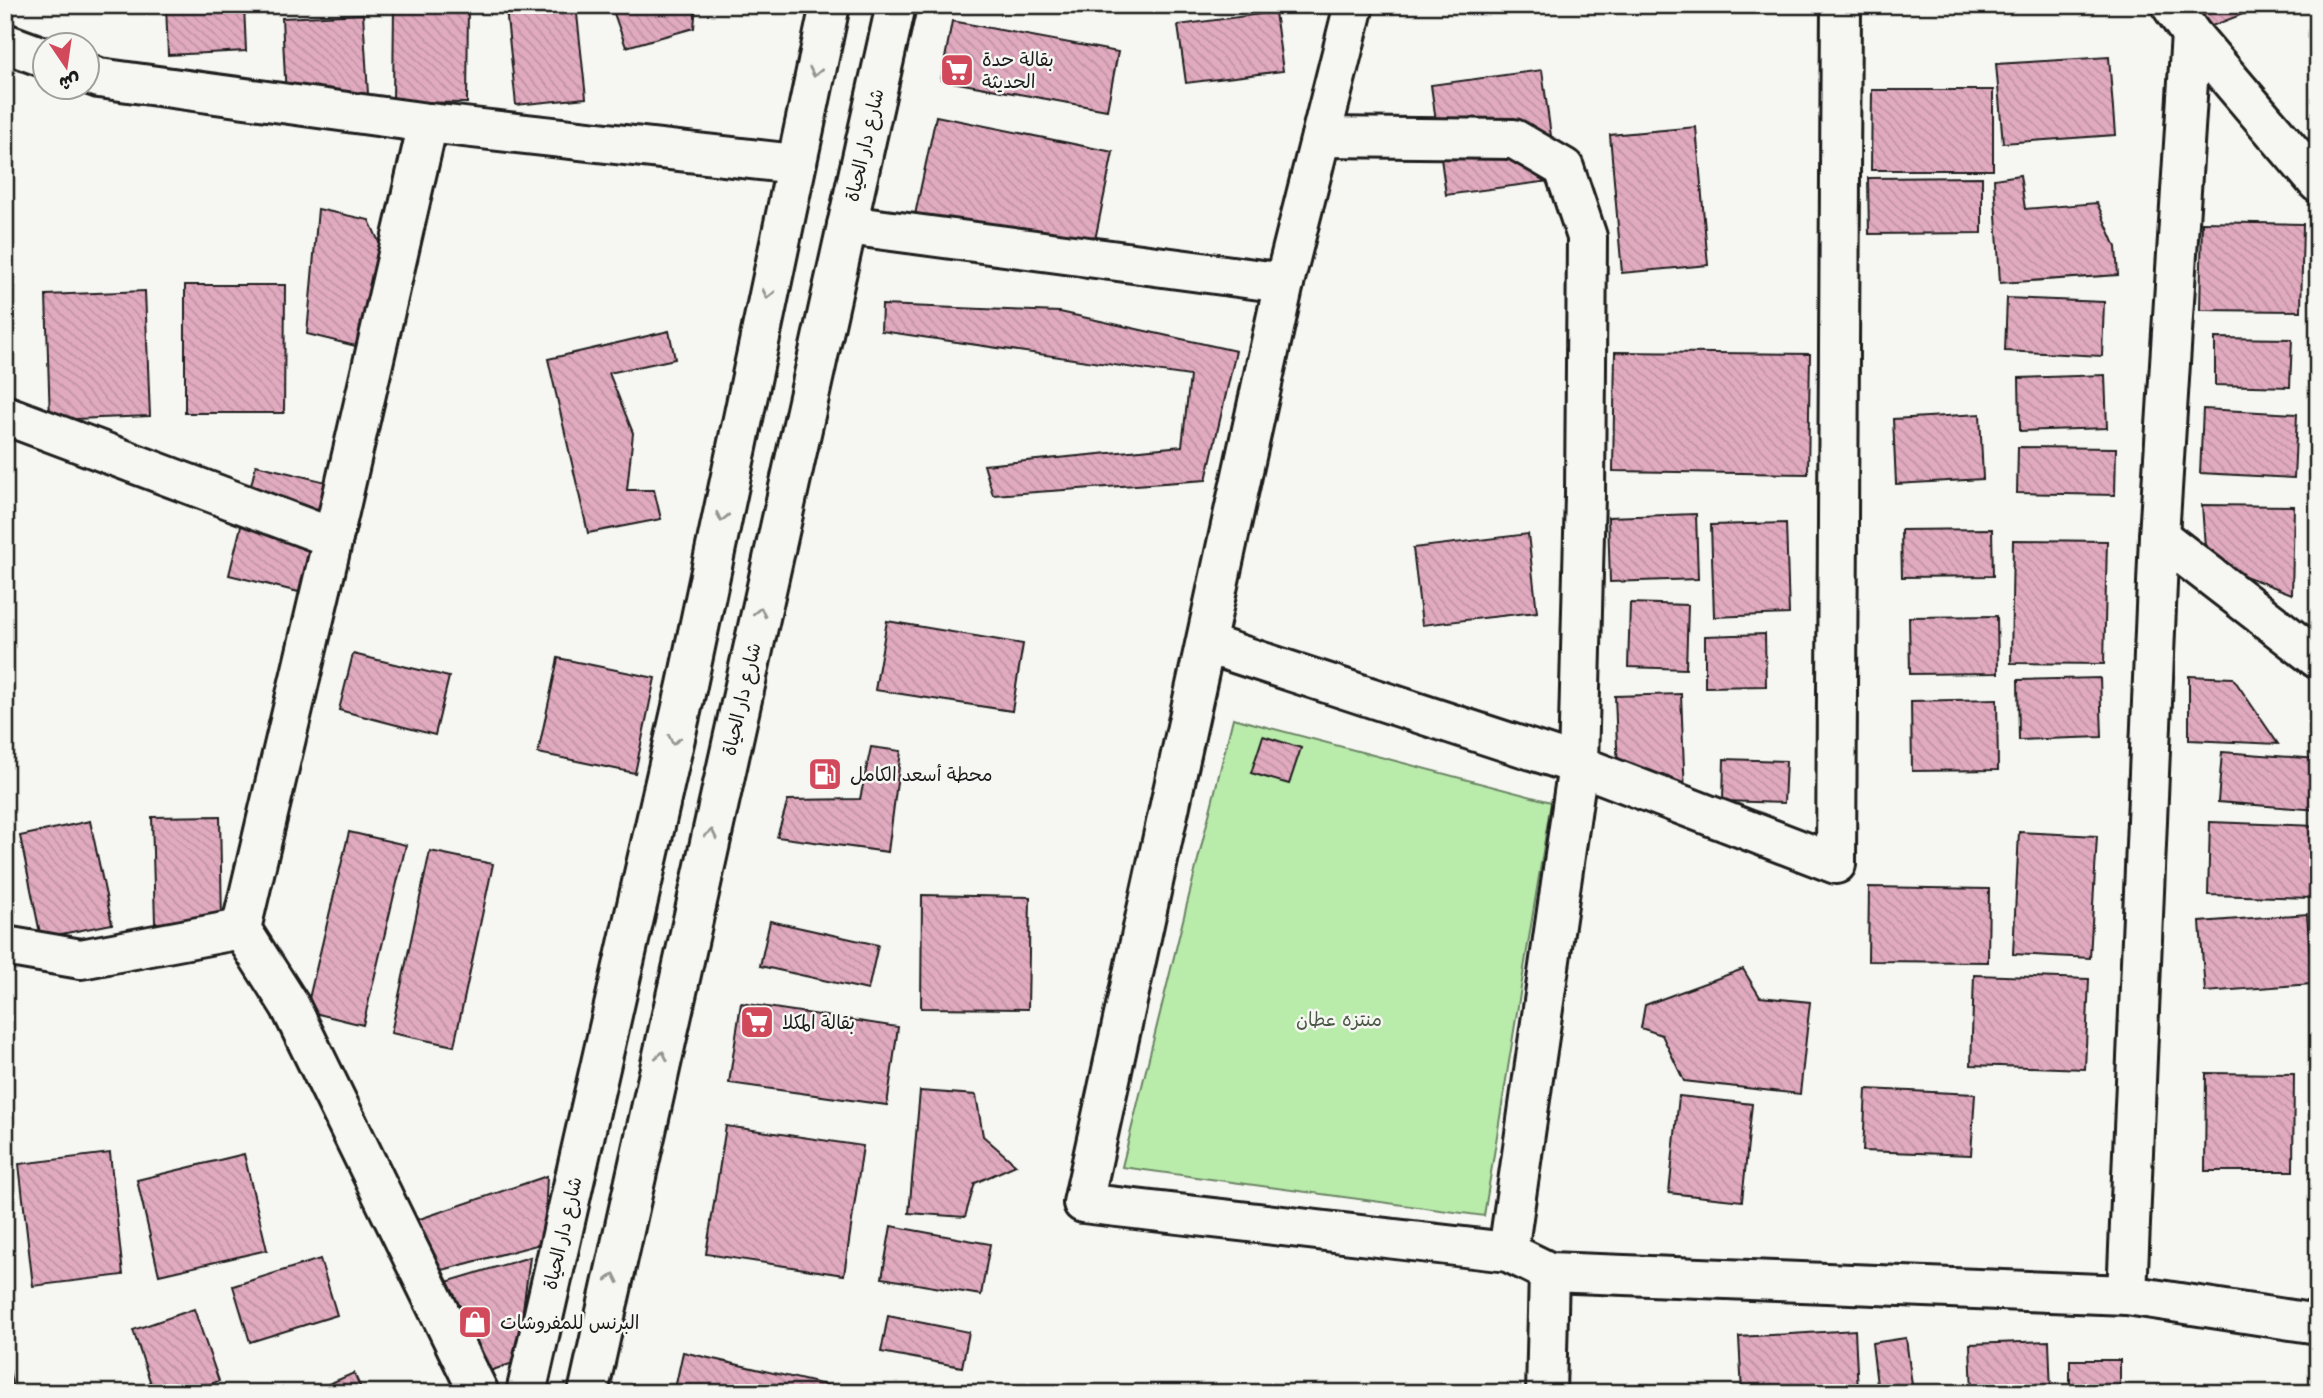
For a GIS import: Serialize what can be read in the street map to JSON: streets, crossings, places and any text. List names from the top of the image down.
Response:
{
  "streets": {
    "street": ["شارع دار الحياة"]
  },
  "parks": ["منتزه عطان"],
  "places": {
    "supermarket": ["بقالة حدة الحديثة", "بقالة المكلا"],
    "fuel station": ["محطة أسعد الكامل"],
    "shop": ["البرنس للمفروشات"]
  },
  "north": "bottom"
}
